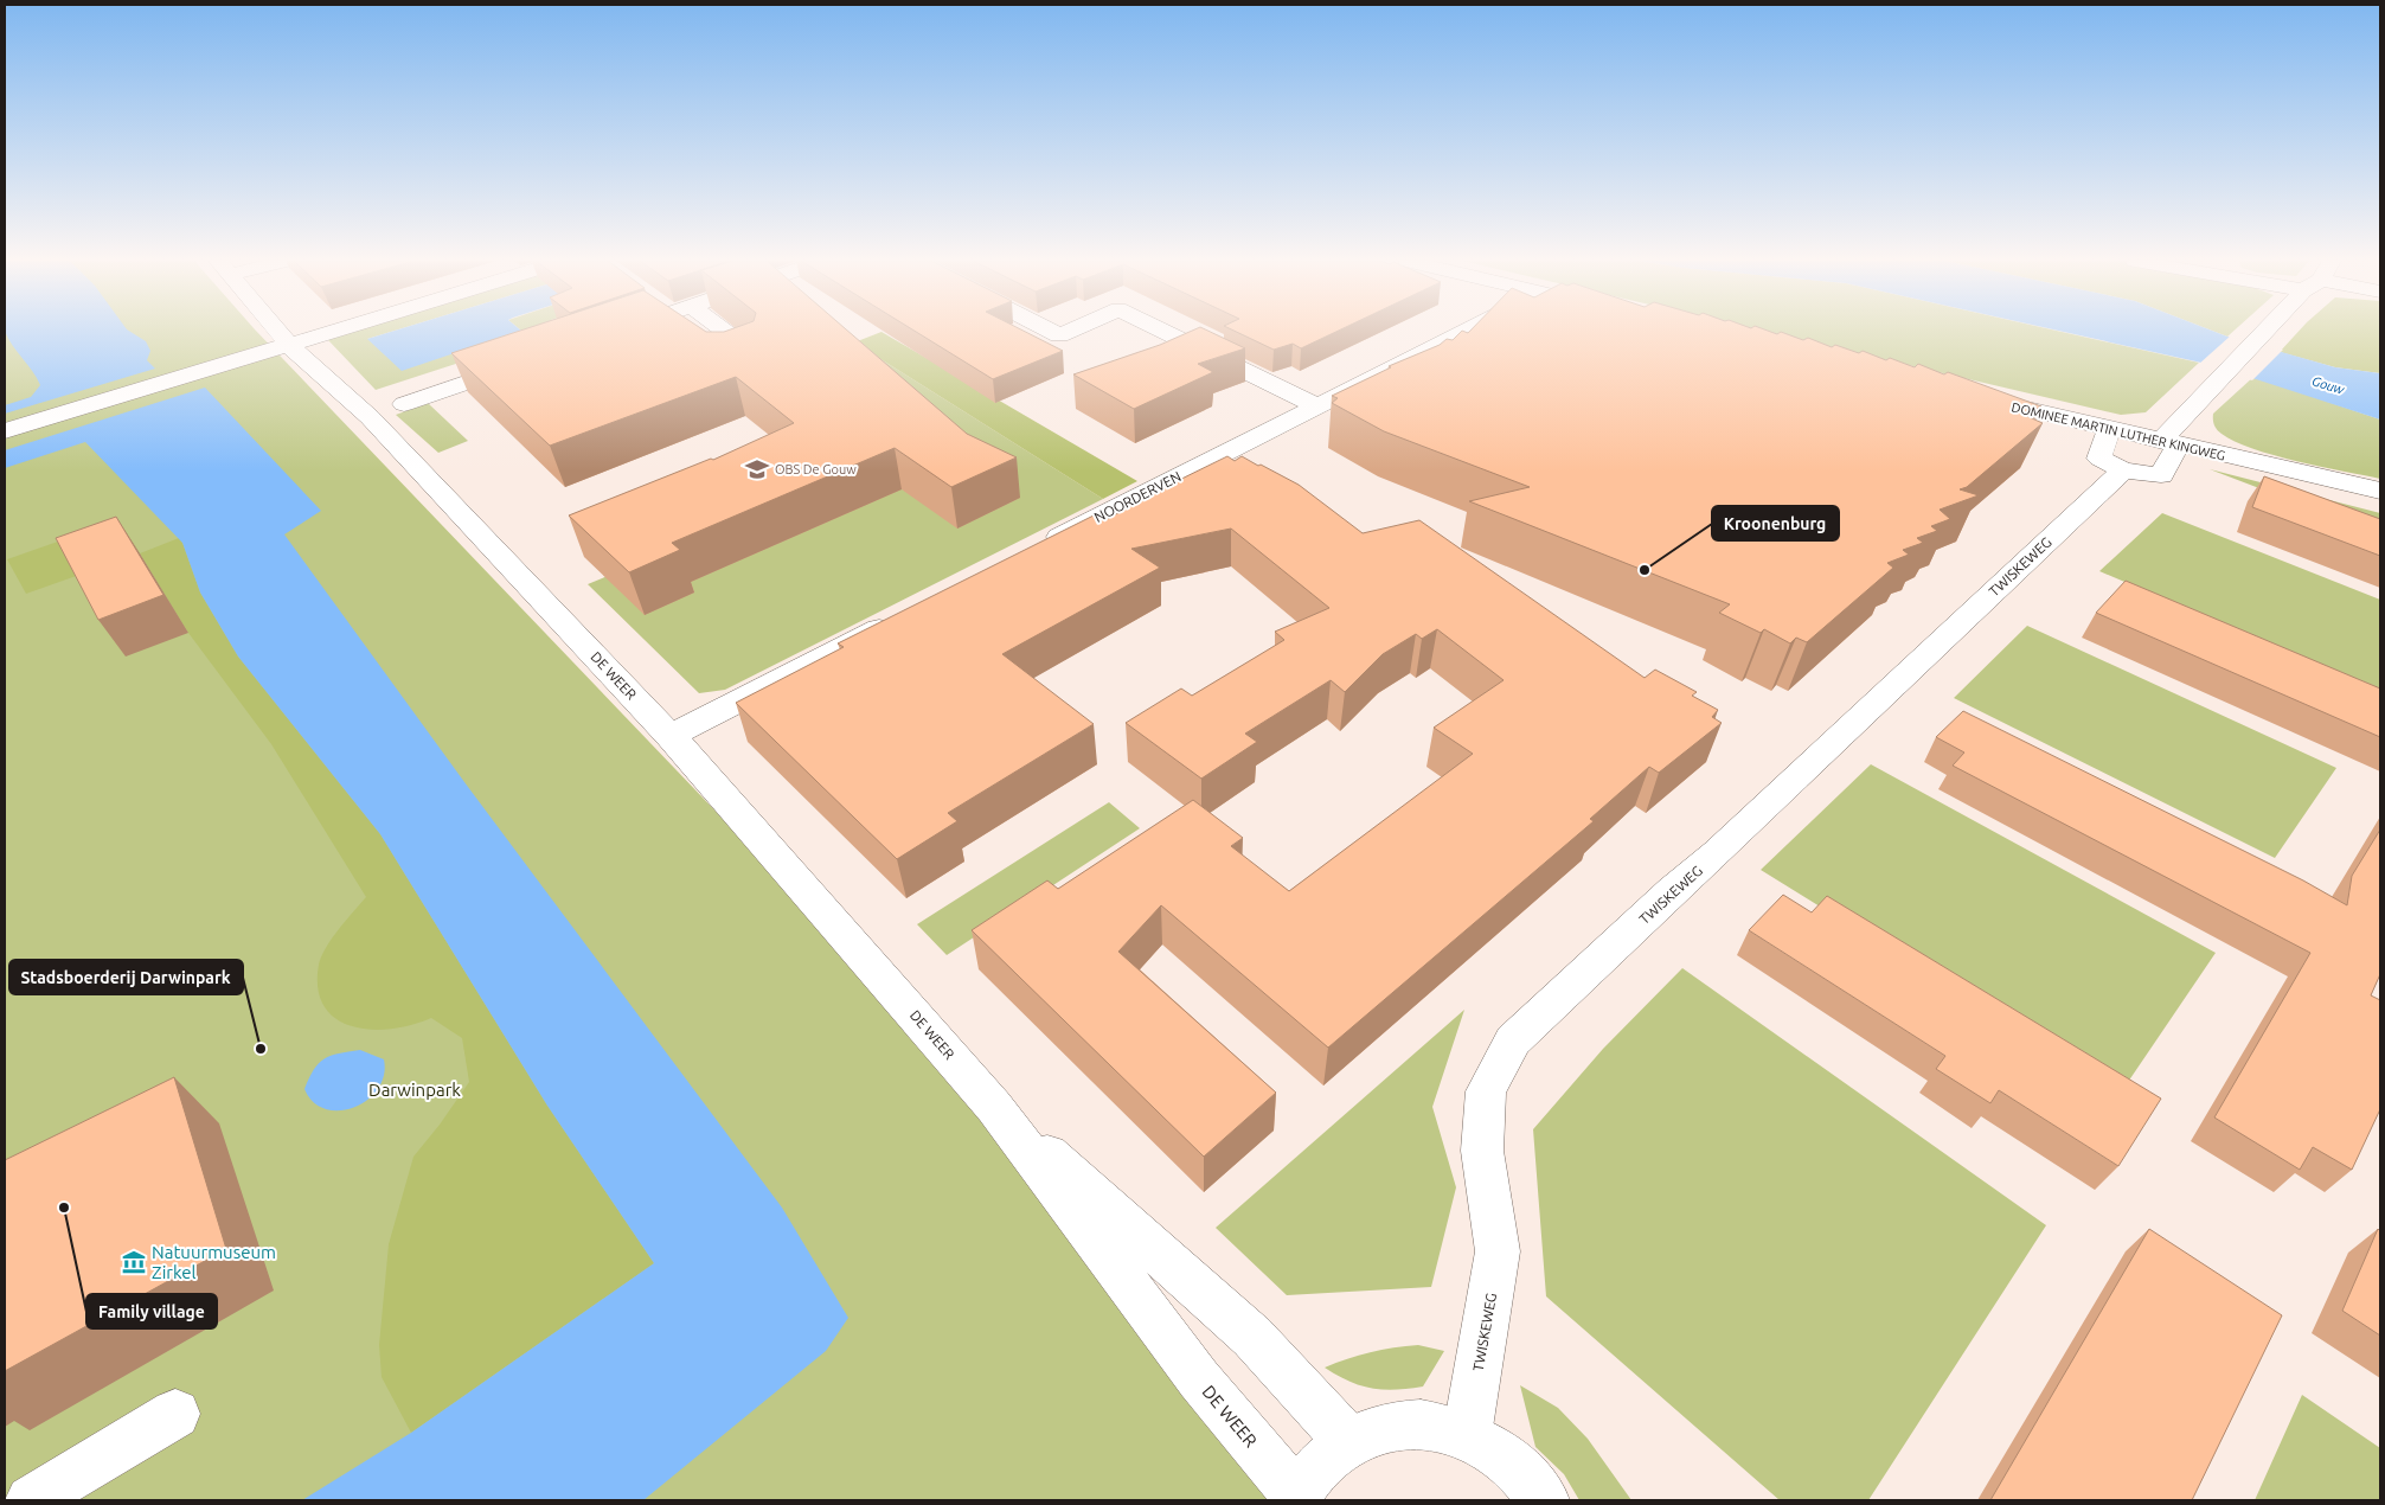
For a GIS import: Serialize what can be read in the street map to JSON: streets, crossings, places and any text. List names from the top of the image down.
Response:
{
  "streets": {
    "street": [
      "DOMINEE MARTIN LUTHER KINGWEG",
      "NOORDERVEN",
      "TWISKEWEG",
      "DE WEER"
    ]
  },
  "water": ["Gouw"],
  "parks": ["Darwinpark"],
  "places": {
    "school or university": ["OBS De Gouw"],
    "other": ["Kroonenburg", "Stadsboerderij Darwinpark", "Family village"],
    "museum": ["Natuurmuseum Zirkel"]
  }
}
